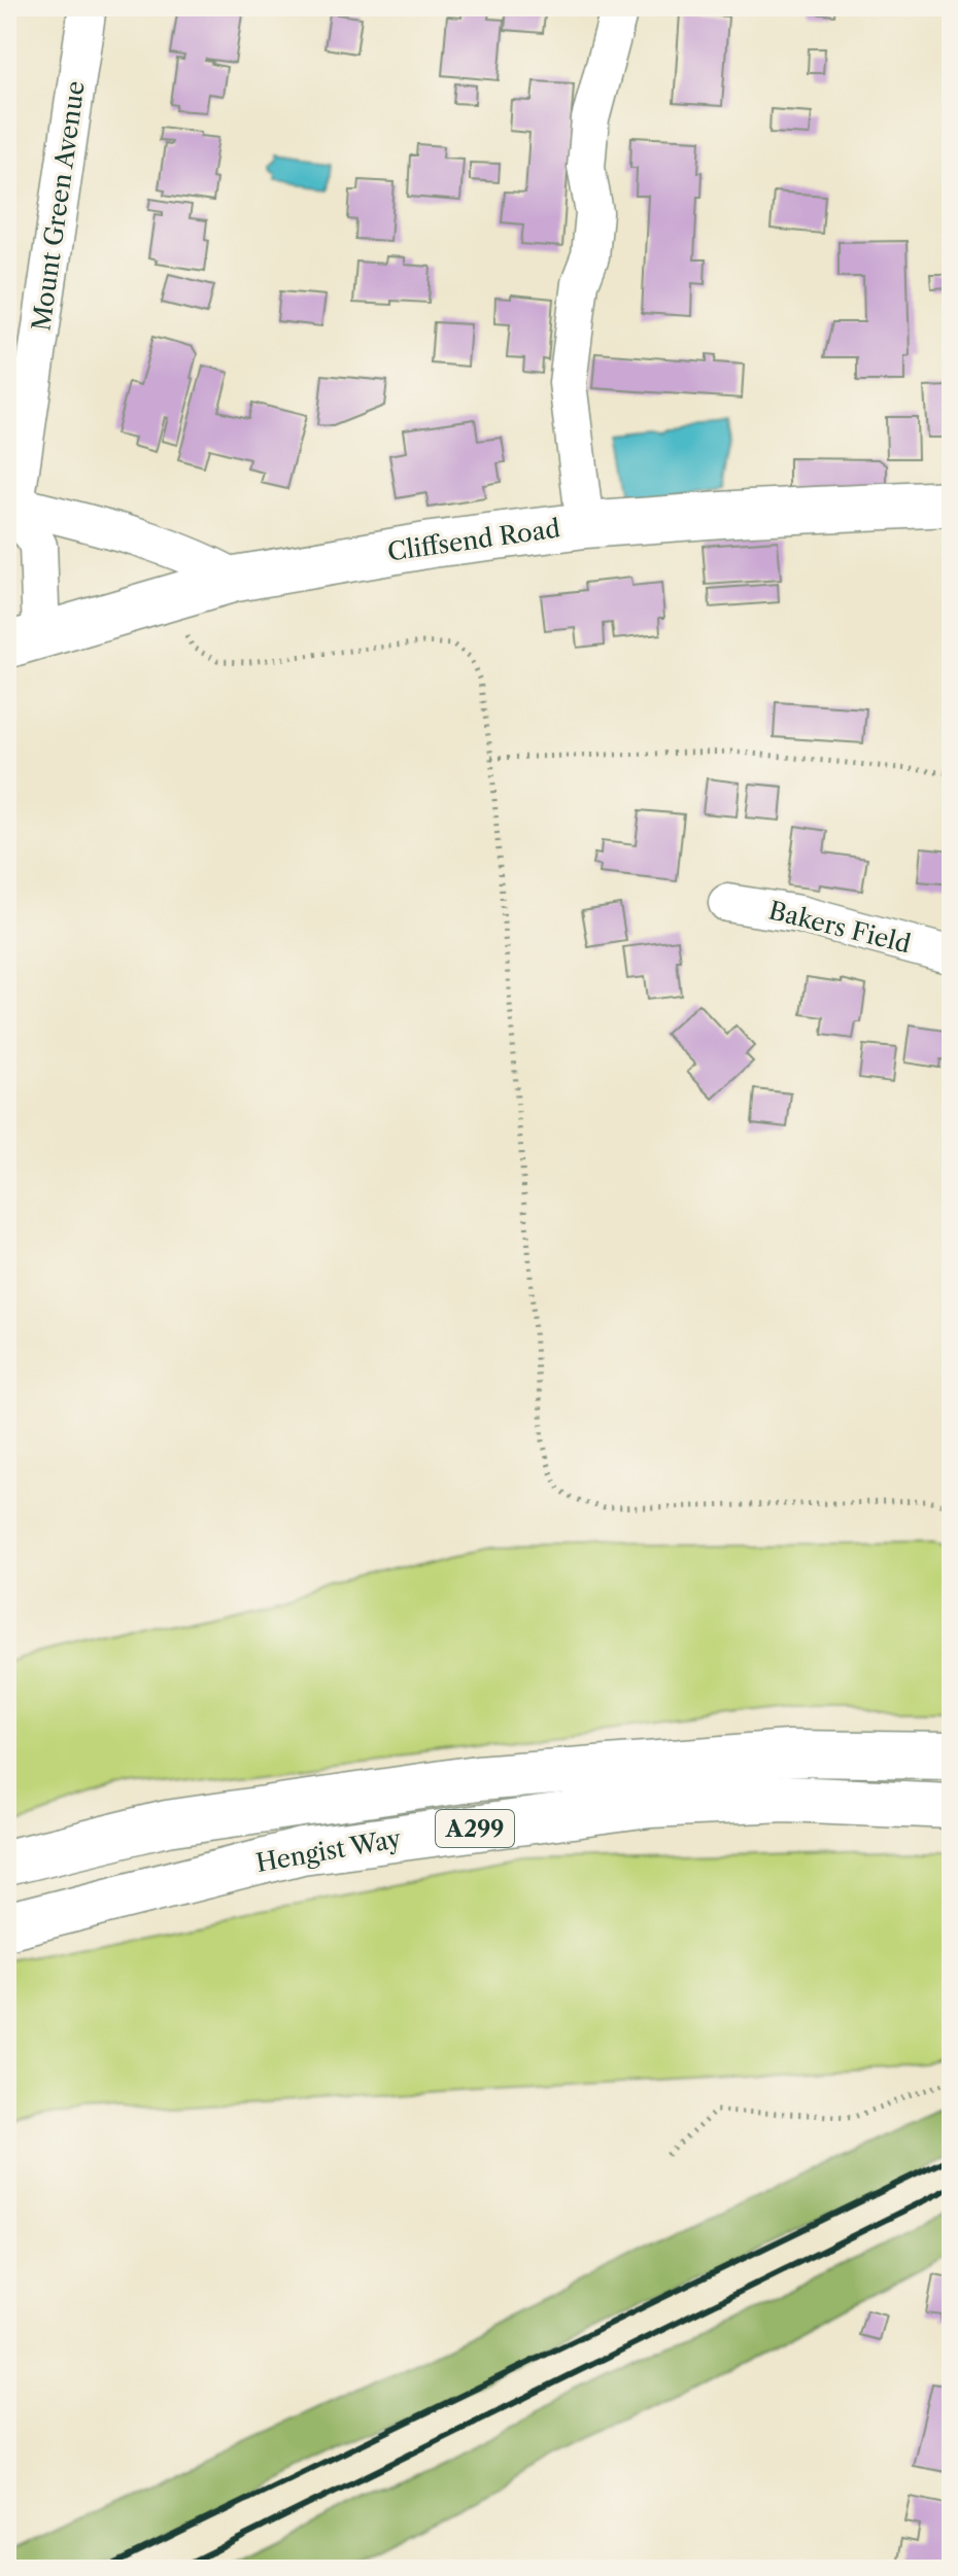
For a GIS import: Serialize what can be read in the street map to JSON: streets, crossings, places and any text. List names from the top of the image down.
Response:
{
  "streets": {
    "main road": ["Cliffsend Road", "A299", "Hengist Way"],
    "street": ["Mount Green Avenue", "Bakers Field"]
  }
}
